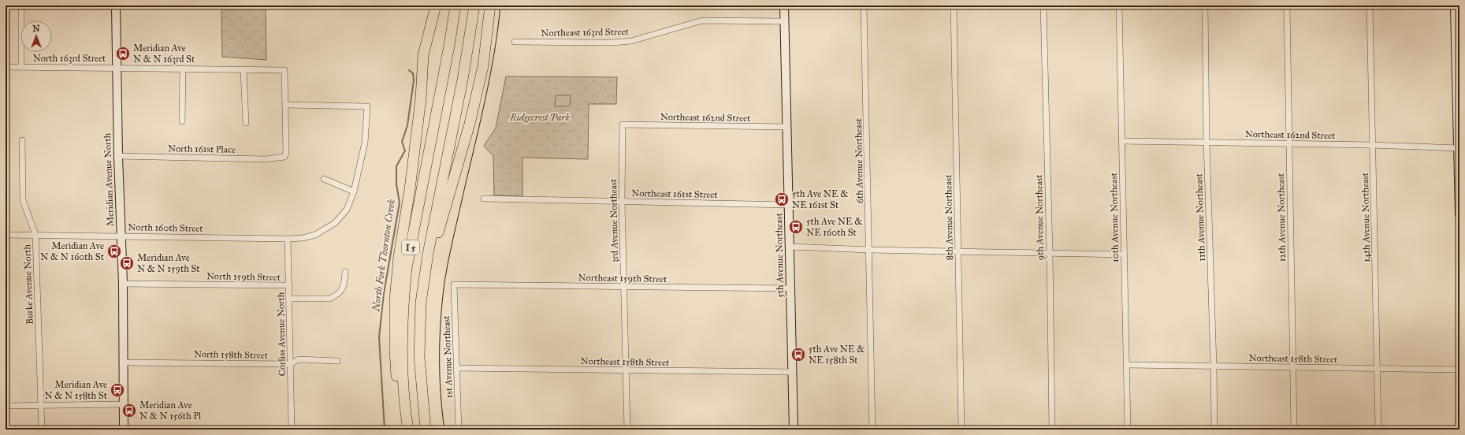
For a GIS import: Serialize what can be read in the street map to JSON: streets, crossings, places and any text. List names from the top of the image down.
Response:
{
  "streets": {
    "highway": ["I 5"],
    "street": [
      "Northeast 163rd Street",
      "North 163rd Street",
      "Northeast 162nd Street",
      "North 161st Place",
      "6th Avenue Northeast",
      "Meridian Avenue North",
      "Northeast 161st Street",
      "8th Avenue Northeast",
      "9th Avenue Northeast",
      "10th Avenue Northeast",
      "11th Avenue Northeast",
      "12th Avenue Northeast",
      "14th Avenue Northeast",
      "3rd Avenue Northeast",
      "North 160th Street",
      "5th Avenue Northeast",
      "North 159th Street",
      "Northeast 159th Street",
      "Burke Avenue North",
      "Corliss Avenue North",
      "North 158th Street",
      "1st Avenue Northeast",
      "Northeast 158th Street"
    ]
  },
  "crossings": [
    ["Northeast 163rd Street", "5th Avenue Northeast"],
    ["North 163rd Street", "North 161st Place"],
    ["North 163rd Street", "Meridian Avenue North"],
    ["North 163rd Street", "North 160th Street"],
    ["Northeast 162nd Street", "10th Avenue Northeast"],
    ["Northeast 162nd Street", "11th Avenue Northeast"],
    ["Northeast 162nd Street", "12th Avenue Northeast"],
    ["Northeast 162nd Street", "14th Avenue Northeast"],
    ["Northeast 162nd Street", "3rd Avenue Northeast"],
    ["Northeast 162nd Street", "5th Avenue Northeast"],
    ["North 161st Place", "Meridian Avenue North"],
    ["North 161st Place", "North 160th Street"],
    ["Meridian Avenue North", "North 160th Street"],
    ["Meridian Avenue North", "North 159th Street"],
    ["Meridian Avenue North", "North 158th Street"],
    ["Northeast 161st Street", "3rd Avenue Northeast"],
    ["Northeast 161st Street", "5th Avenue Northeast"],
    ["10th Avenue Northeast", "Northeast 158th Street"],
    ["11th Avenue Northeast", "Northeast 158th Street"],
    ["12th Avenue Northeast", "Northeast 158th Street"],
    ["14th Avenue Northeast", "Northeast 158th Street"],
    ["3rd Avenue Northeast", "Northeast 159th Street"],
    ["3rd Avenue Northeast", "Northeast 158th Street"],
    ["North 160th Street", "Burke Avenue North"],
    ["North 160th Street", "Corliss Avenue North"],
    ["5th Avenue Northeast", "Northeast 159th Street"],
    ["5th Avenue Northeast", "Northeast 158th Street"],
    ["North 159th Street", "Corliss Avenue North"],
    ["Northeast 159th Street", "1st Avenue Northeast"],
    ["Corliss Avenue North", "North 158th Street"],
    ["1st Avenue Northeast", "Northeast 158th Street"]
  ],
  "water": ["North Fork Thornton Creek"],
  "parks": ["Ridgecrest Park"],
  "places": {
    "bus stop": [
      "Meridian Ave N & N 163rd St",
      "5th Ave NE & NE 161st St",
      "5th Ave NE & NE 160th St",
      "Meridian Ave N & N 160th St",
      "Meridian Ave N & N 159th St",
      "5th Ave NE & NE 158th St",
      "Meridian Ave N & N 158th St",
      "Meridian Ave N & N 156th Pl"
    ]
  },
  "north": "top"
}
